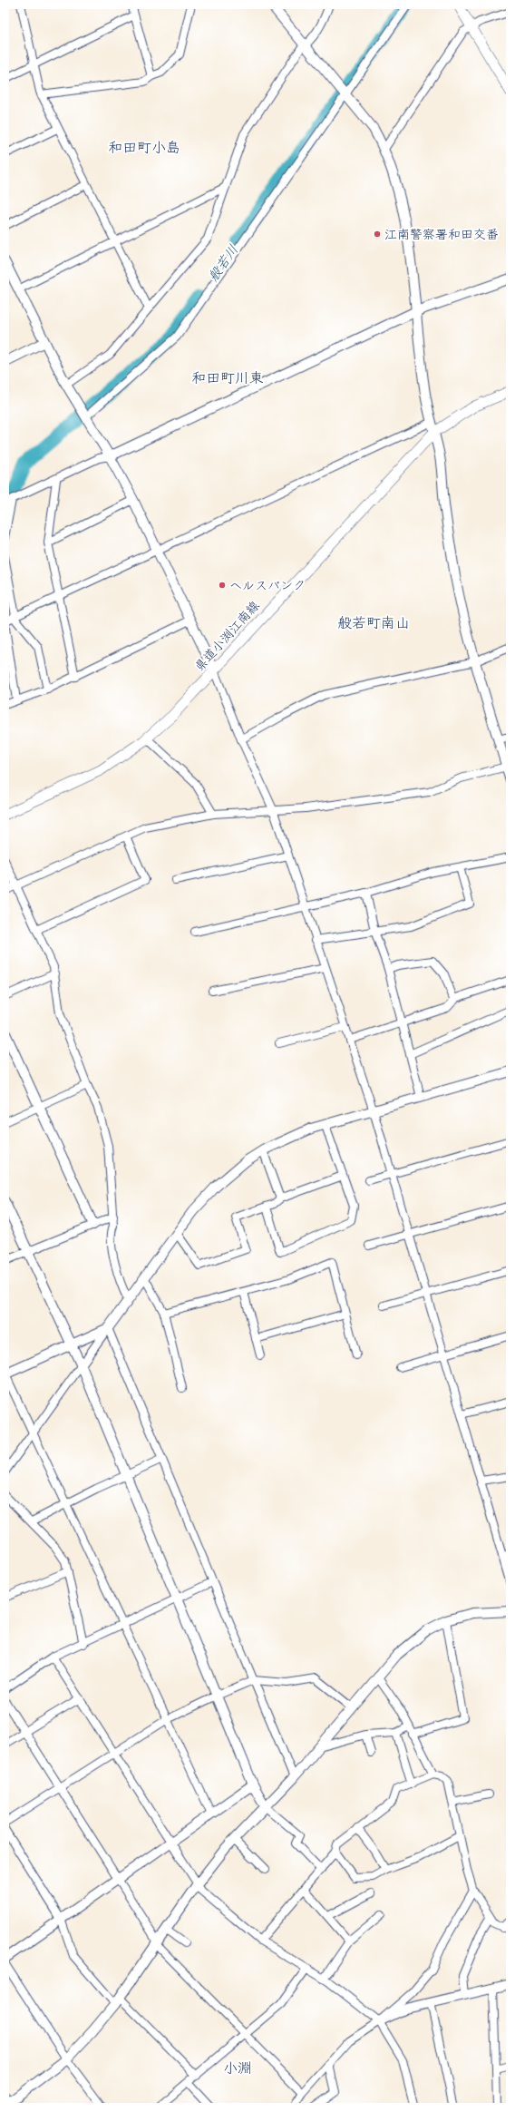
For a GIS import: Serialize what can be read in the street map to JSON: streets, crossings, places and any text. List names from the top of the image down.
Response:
{
  "streets": {
    "main road": ["県道小渕江南線"]
  },
  "districts": [
    "和田町小島",
    "和田町川東",
    "般若町南山",
    "小淵"
  ],
  "water": ["般若川"],
  "places": ["江南警察署和田交番", "ヘルスバンク"]
}
